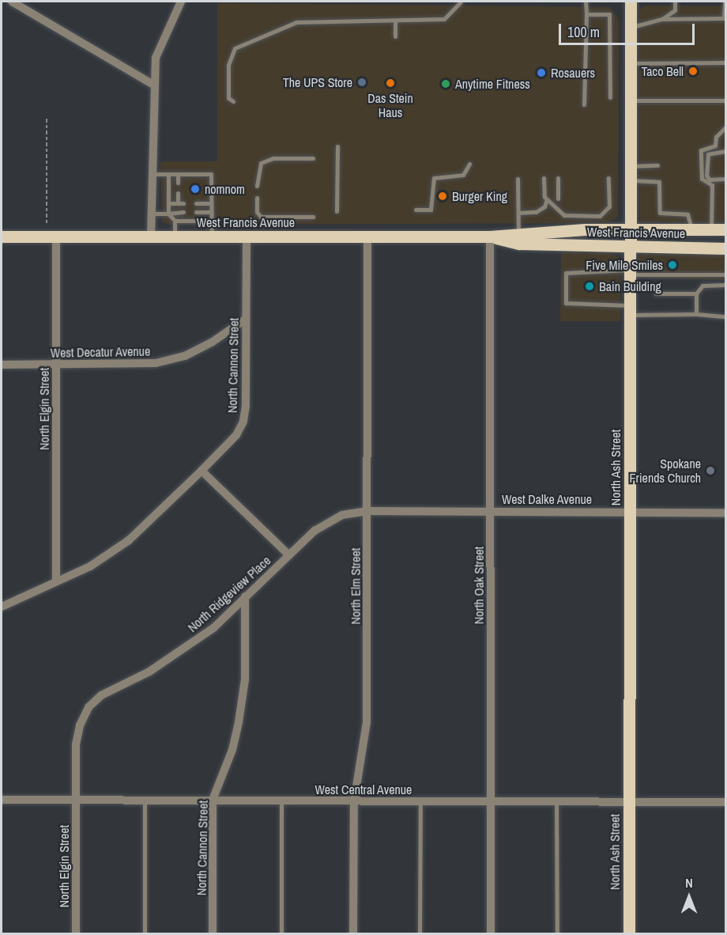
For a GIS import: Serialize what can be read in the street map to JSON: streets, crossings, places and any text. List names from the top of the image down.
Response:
{
  "streets": {
    "main road": ["West Francis Avenue", "North Ash Street"],
    "street": [
      "West Decatur Avenue",
      "North Cannon Street",
      "North Elgin Street",
      "West Dalke Avenue",
      "North Oak Street",
      "North Elm Street",
      "North Ridgeview Place",
      "West Central Avenue"
    ]
  },
  "crossings": [
    ["West Francis Avenue", "North Cannon Street"],
    ["West Francis Avenue", "North Elgin Street"],
    ["West Francis Avenue", "North Ash Street"],
    ["West Francis Avenue", "North Oak Street"],
    ["West Francis Avenue", "North Elm Street"],
    ["West Decatur Avenue", "North Cannon Street"],
    ["West Decatur Avenue", "North Elgin Street"],
    ["North Cannon Street", "North Elgin Street"],
    ["North Cannon Street", "North Ridgeview Place"],
    ["North Cannon Street", "West Central Avenue"],
    ["North Elgin Street", "North Ridgeview Place"],
    ["North Elgin Street", "West Central Avenue"],
    ["North Ash Street", "West Dalke Avenue"],
    ["North Ash Street", "West Central Avenue"],
    ["West Dalke Avenue", "North Oak Street"],
    ["West Dalke Avenue", "North Elm Street"],
    ["West Dalke Avenue", "North Ridgeview Place"],
    ["North Oak Street", "West Central Avenue"],
    ["North Elm Street", "North Ridgeview Place"],
    ["North Elm Street", "West Central Avenue"],
    ["North Ridgeview Place", "West Central Avenue"]
  ],
  "places": [
    "Taco Bell",
    "Rosauers",
    "The UPS Store",
    "Das Stein Haus",
    "Anytime Fitness",
    "nomnom",
    "Burger King",
    "Five Mile Smiles",
    "Bain Building",
    "Spokane Friends Church"
  ],
  "scale_bar": "100 m",
  "north": "top"
}
